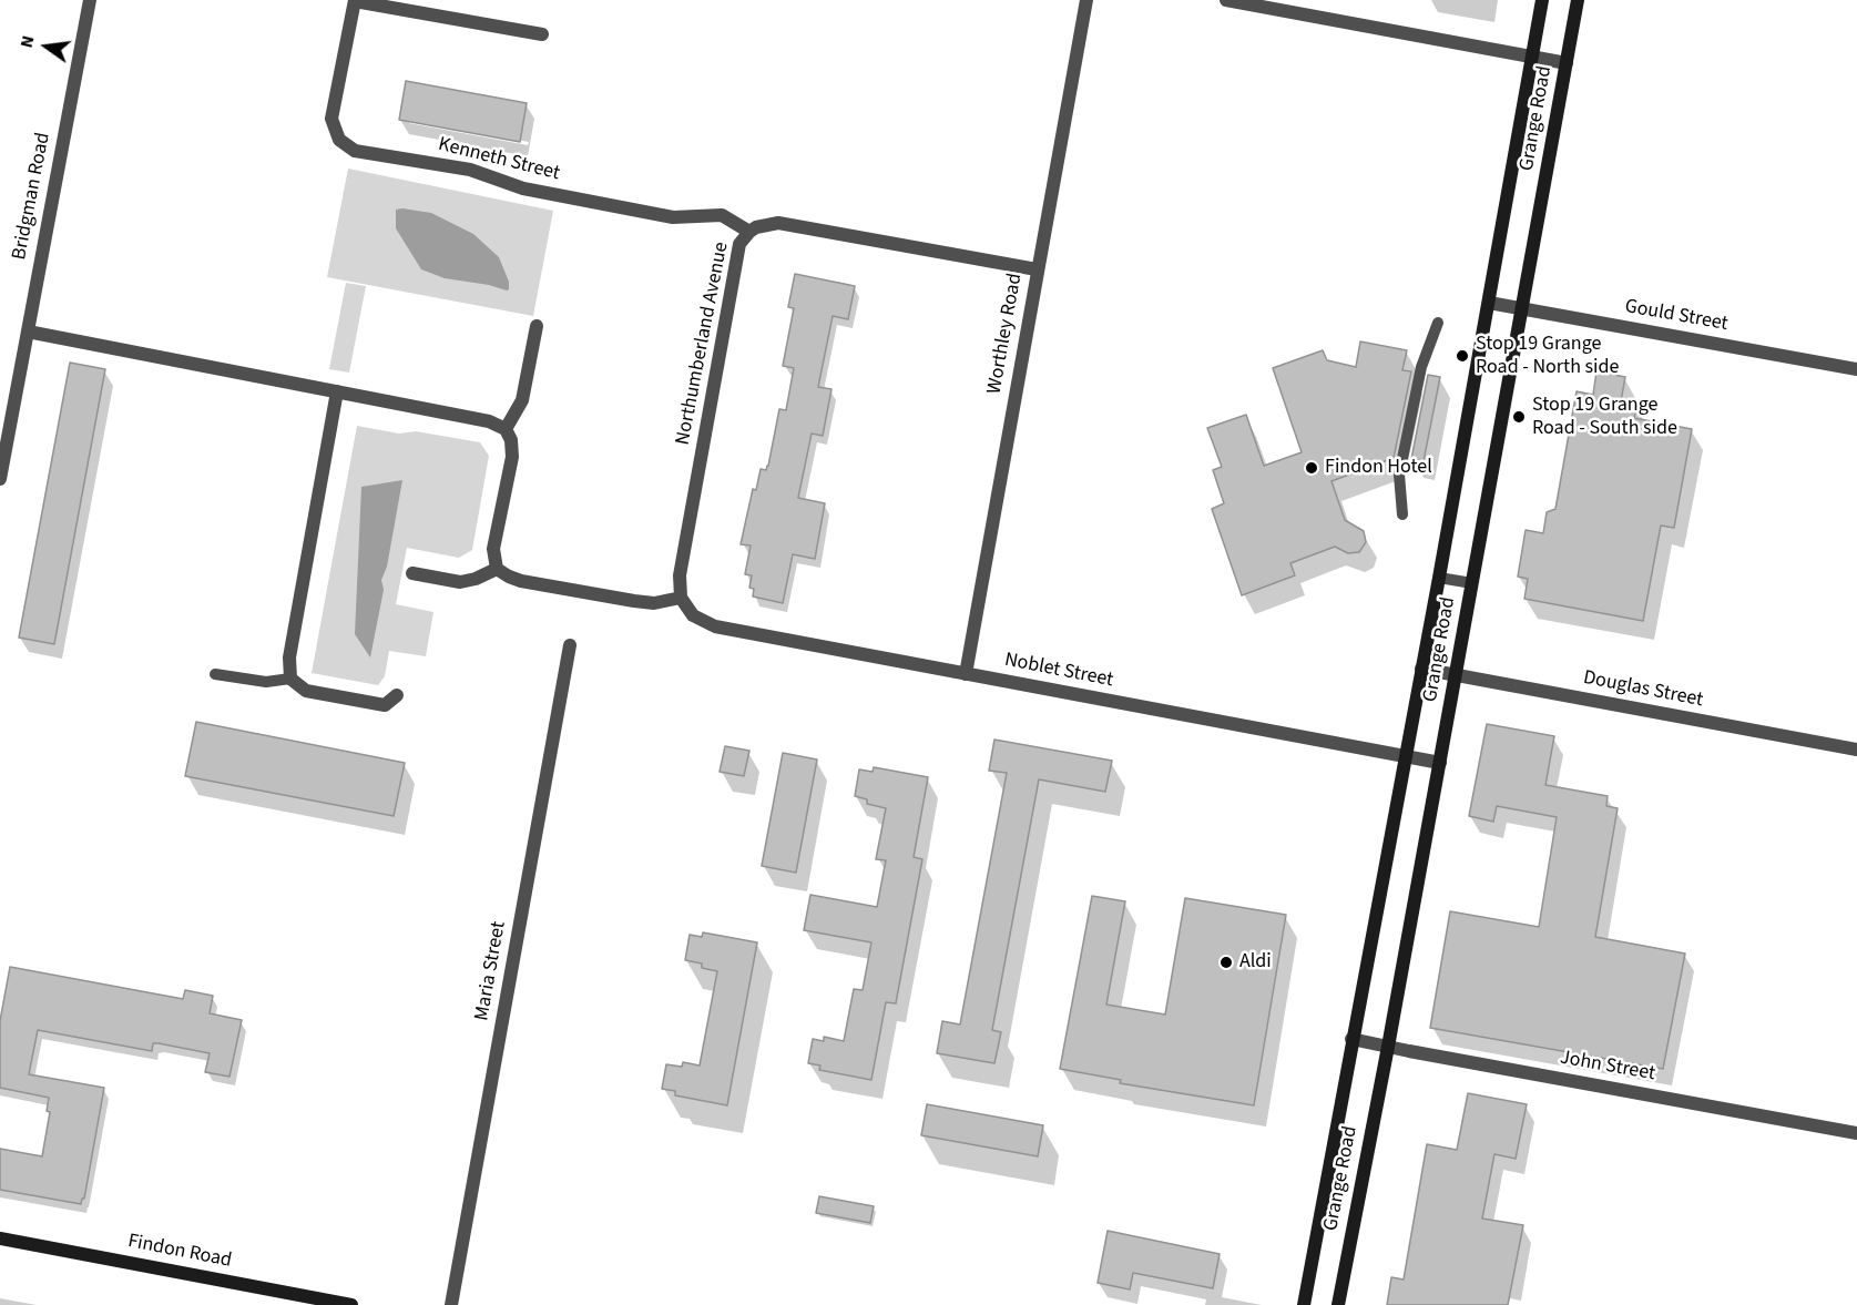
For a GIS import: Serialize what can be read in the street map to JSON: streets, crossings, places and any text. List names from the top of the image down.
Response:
{
  "streets": {
    "main road": ["Grange Road", "Findon Road"],
    "street": [
      "Kenneth Street",
      "Bridgman Road",
      "Gould Street",
      "Worthley Road",
      "Northumberland Avenue",
      "Noblet Street",
      "Douglas Street",
      "Maria Street",
      "John Street"
    ]
  },
  "crossings": [
    ["Grange Road", "Gould Street"],
    ["Grange Road", "Noblet Street"],
    ["Grange Road", "Douglas Street"],
    ["Grange Road", "John Street"],
    ["Kenneth Street", "Northumberland Avenue"],
    ["Worthley Road", "Northumberland Avenue"],
    ["Worthley Road", "Noblet Street"],
    ["Northumberland Avenue", "Noblet Street"]
  ],
  "places": [
    "Stop 19 Grange Road - North side",
    "Stop 19 Grange Road - South side",
    "Findon Hotel",
    "Aldi"
  ],
  "north": "left"
}
